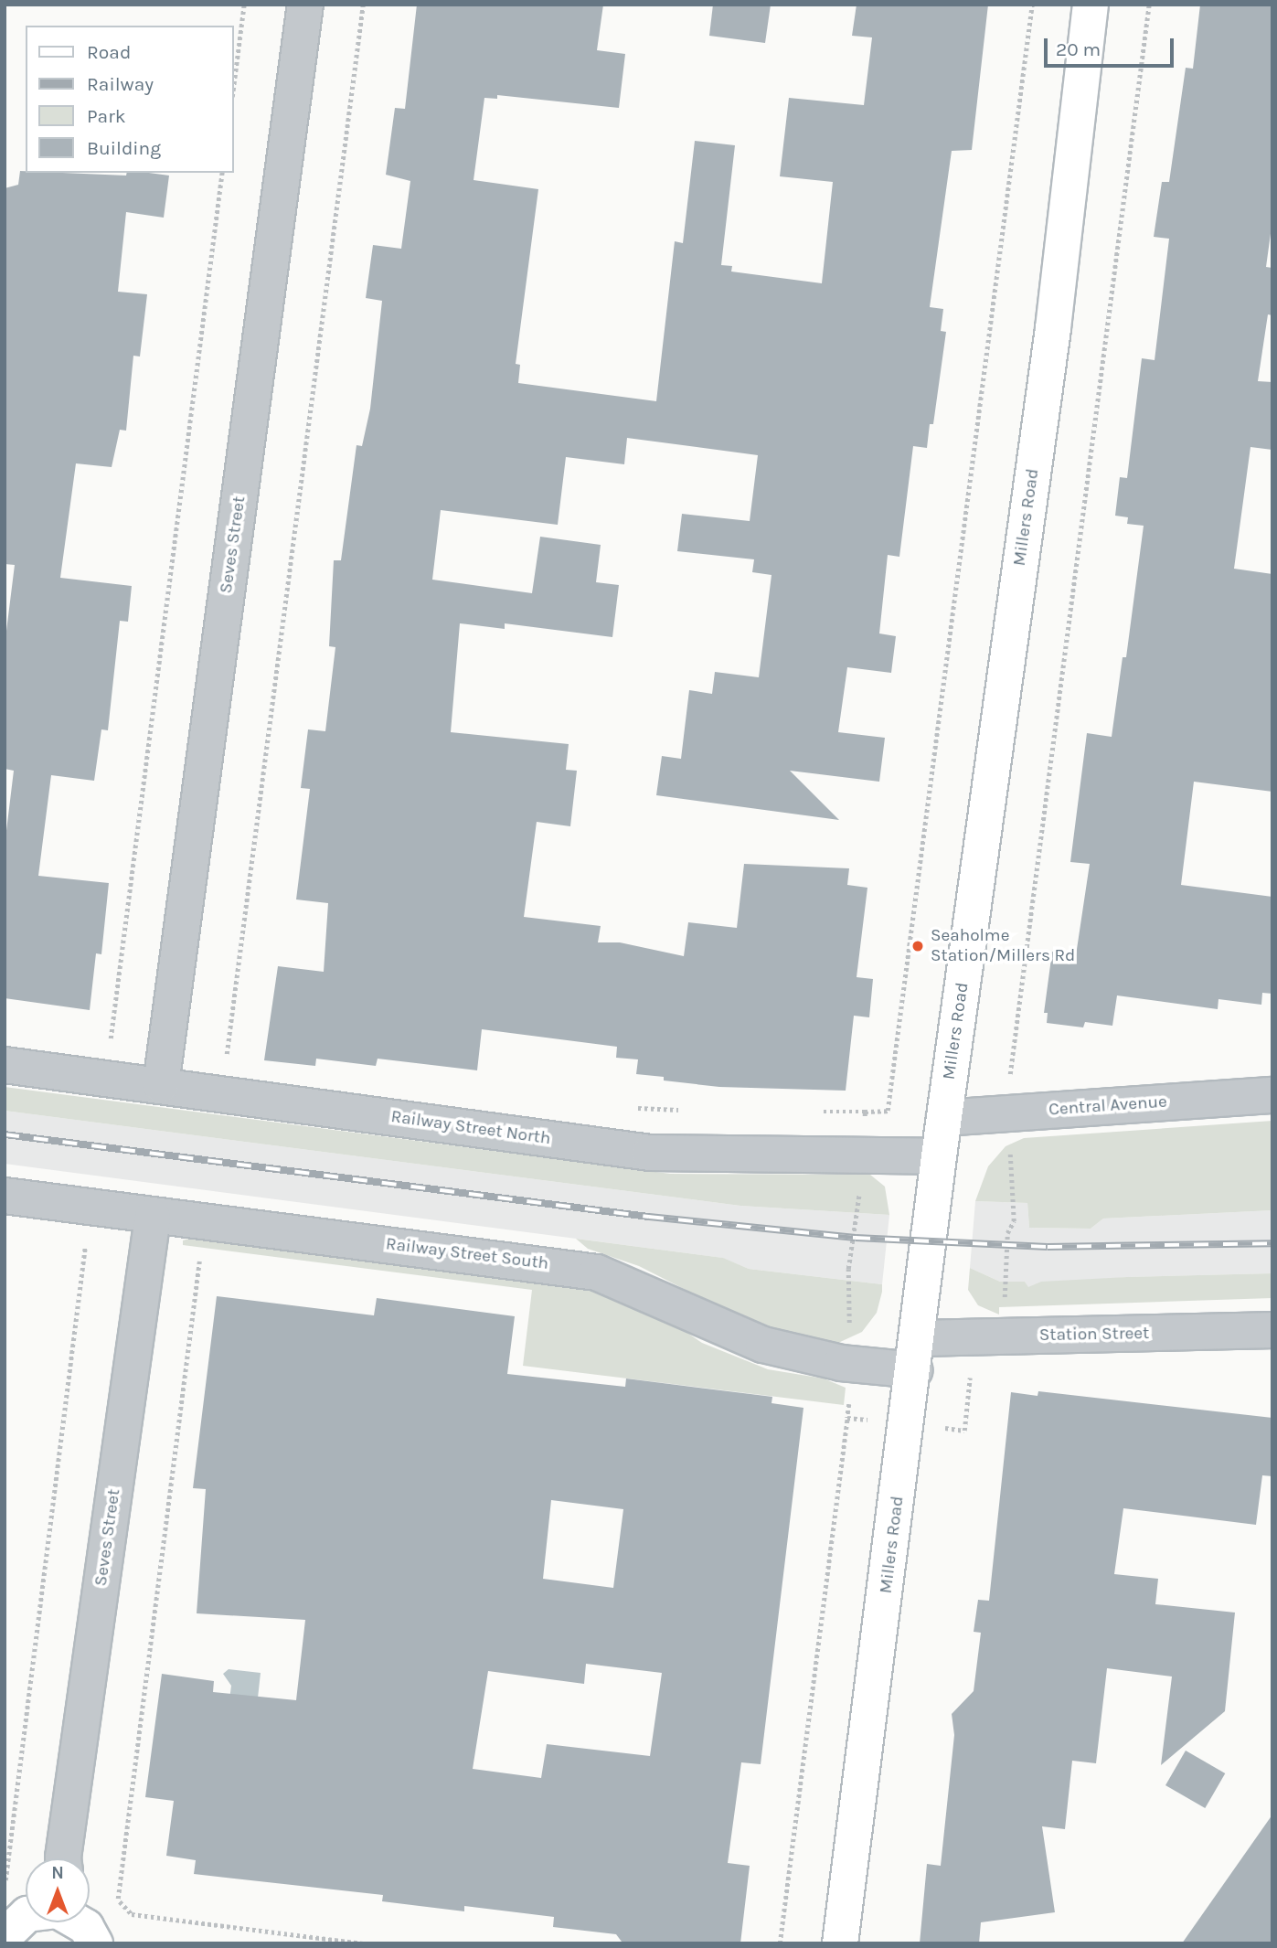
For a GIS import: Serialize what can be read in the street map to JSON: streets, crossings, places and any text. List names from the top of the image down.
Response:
{
  "streets": {
    "main road": ["Millers Road"],
    "street": [
      "Seves Street",
      "Central Avenue",
      "Railway Street North",
      "Railway Street South",
      "Station Street"
    ]
  },
  "crossings": [
    ["Millers Road", "Central Avenue"],
    ["Millers Road", "Railway Street North"],
    ["Millers Road", "Railway Street South"],
    ["Millers Road", "Station Street"],
    ["Seves Street", "Railway Street North"],
    ["Seves Street", "Railway Street South"],
    ["Railway Street South", "Station Street"]
  ],
  "places": ["Seaholme Station/Millers Rd"],
  "legend": [
    "Road",
    "Railway",
    "Park",
    "Building"
  ],
  "scale_bar": "20 m",
  "north": "top"
}
